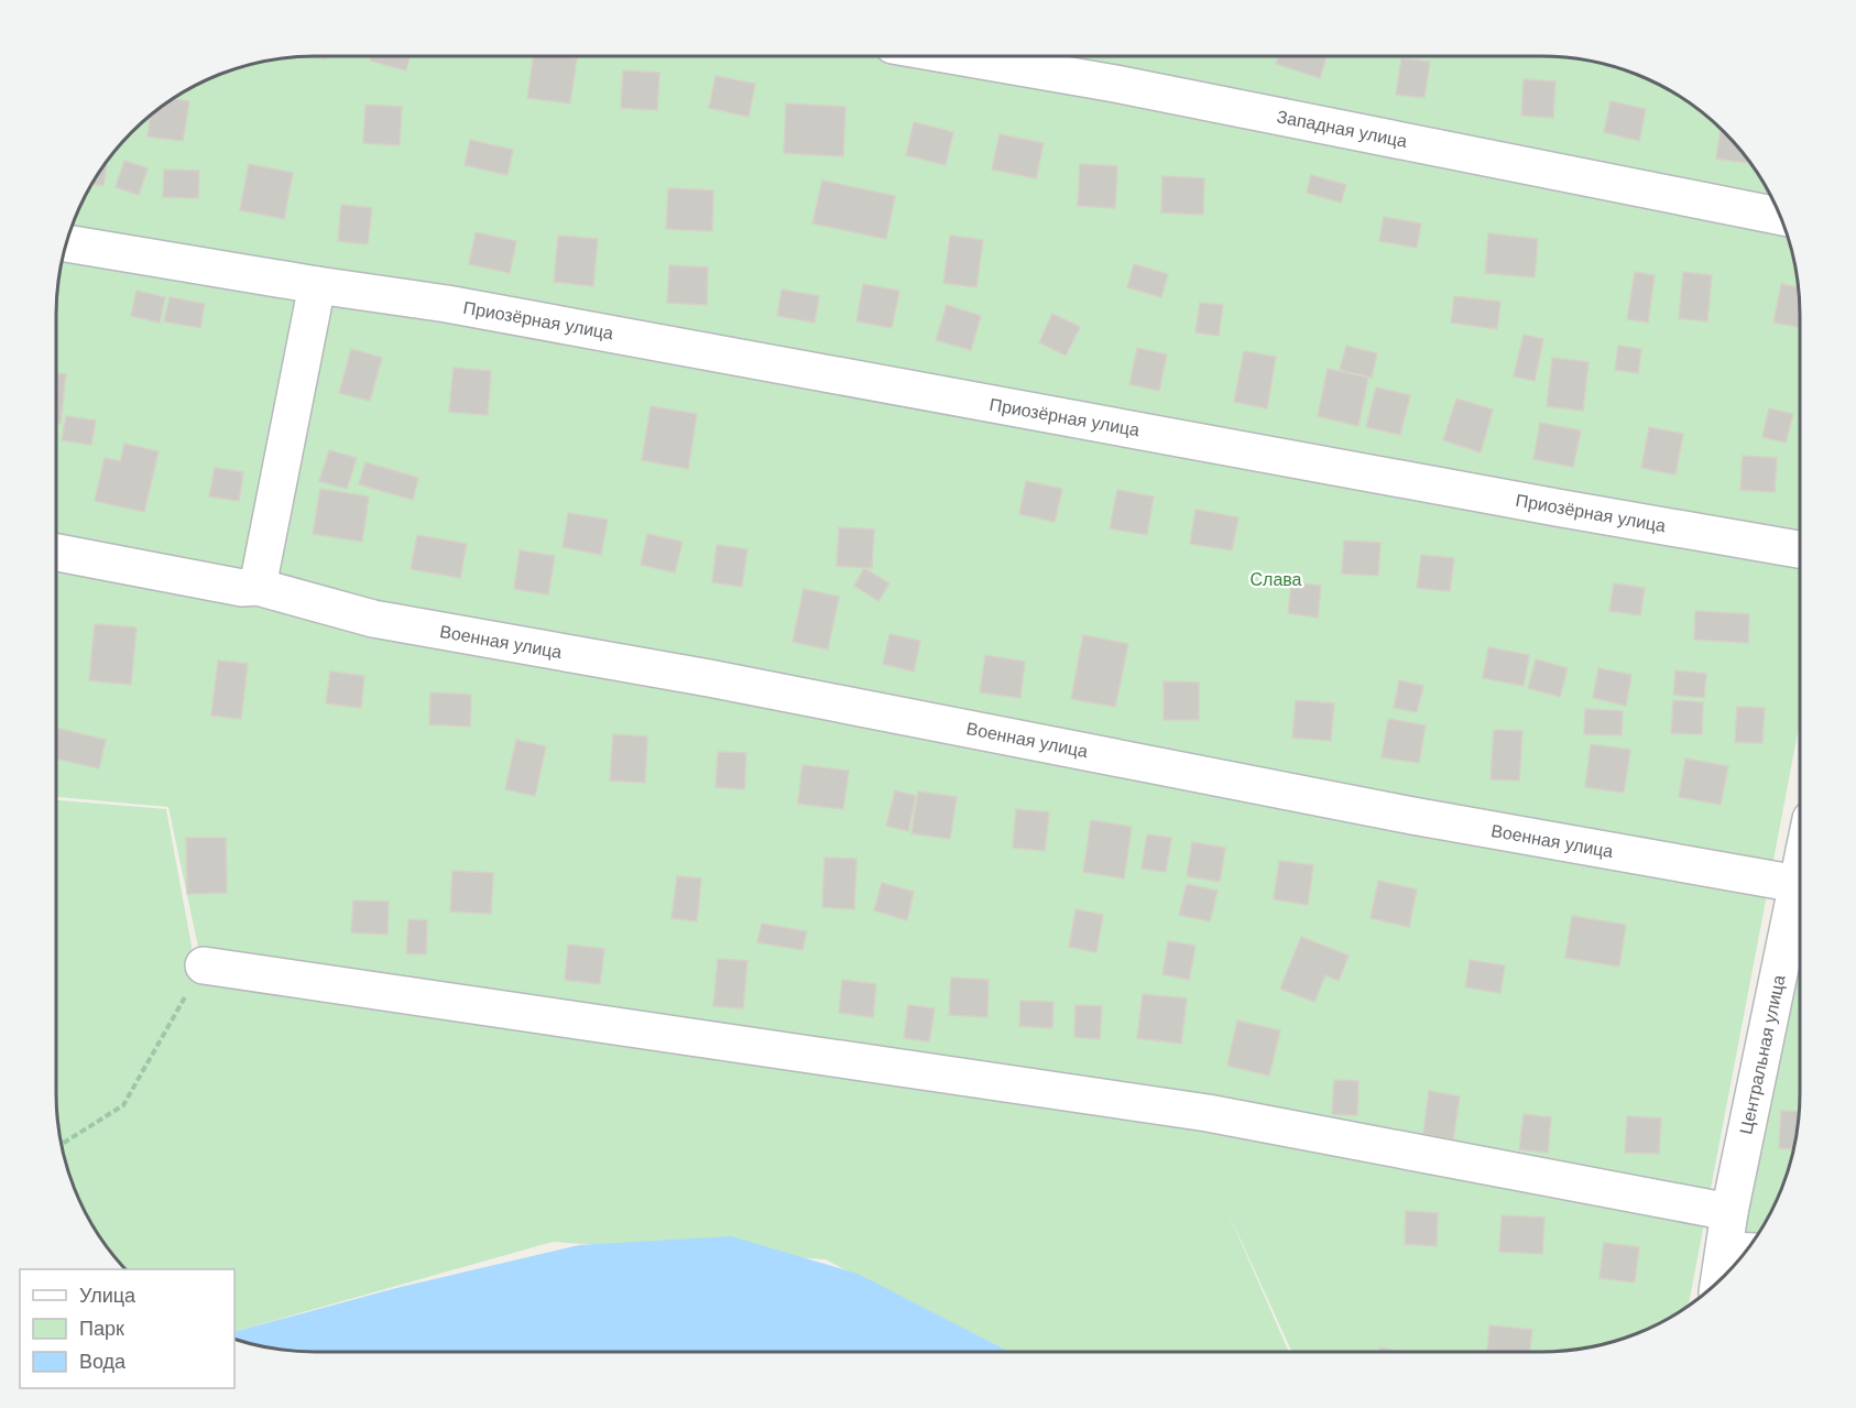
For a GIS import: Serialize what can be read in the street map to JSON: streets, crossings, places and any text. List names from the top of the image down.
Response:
{
  "streets": {
    "street": [
      "Западная улица",
      "Приозёрная улица",
      "Военная улица",
      "Центральная улица"
    ]
  },
  "crossings": [
    ["Военная улица", "Центральная улица"]
  ],
  "parks": ["Слава"],
  "legend": ["Улица", "Парк", "Вода"]
}
